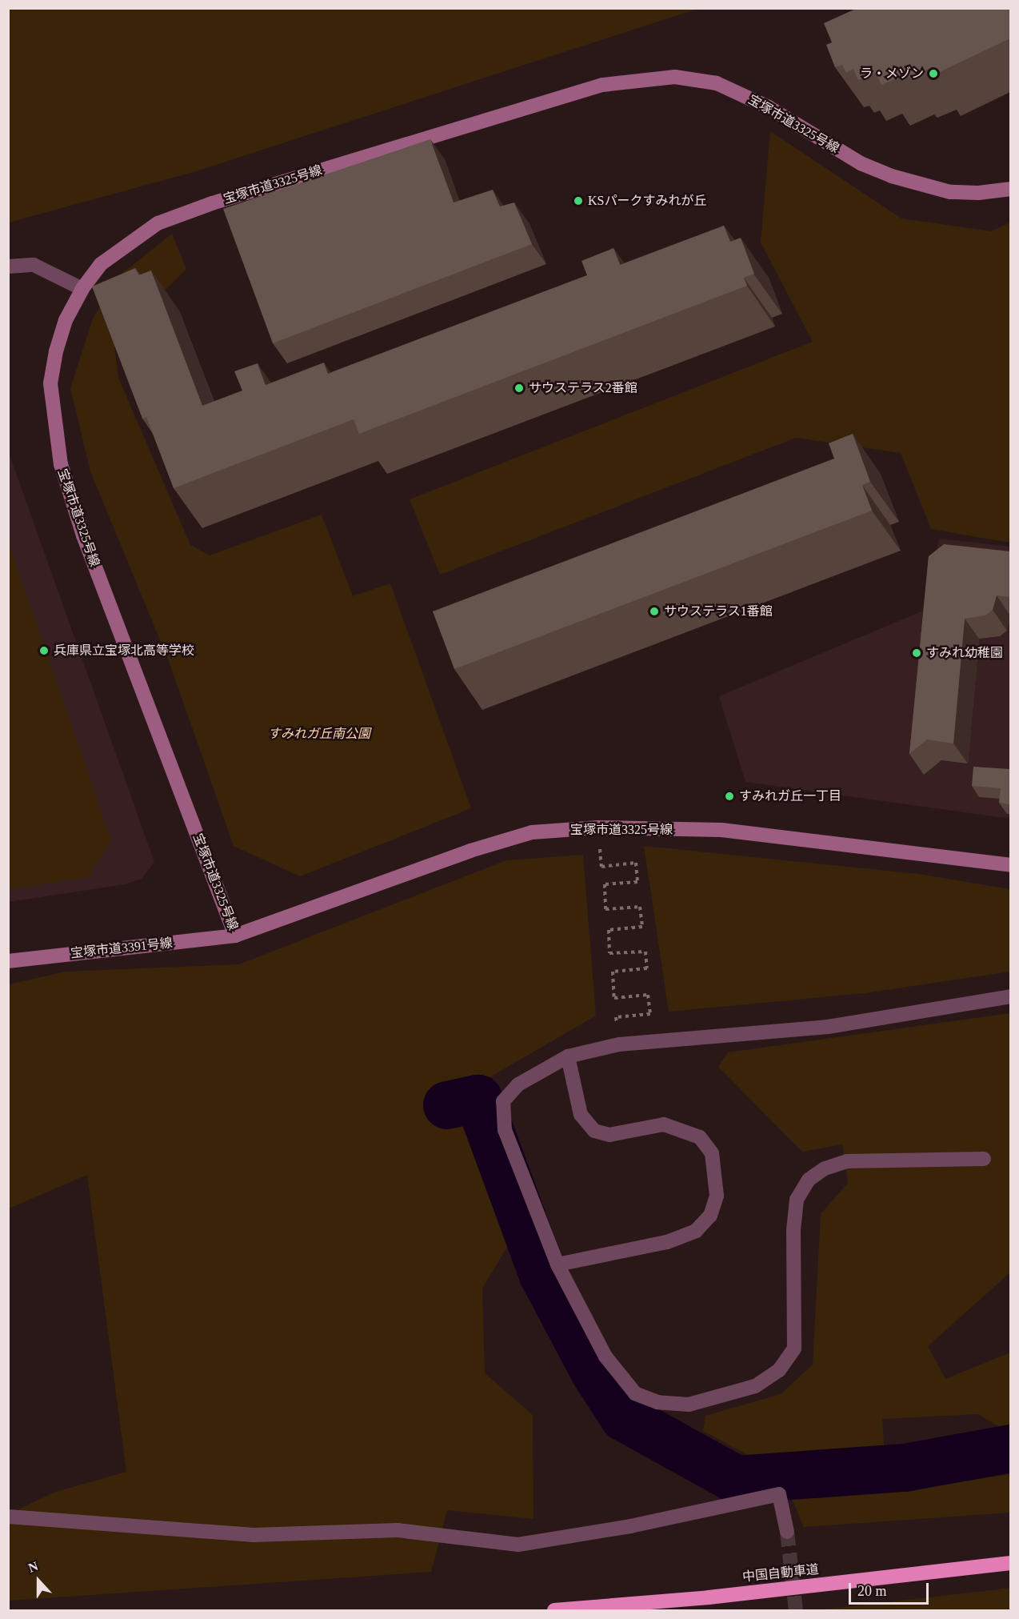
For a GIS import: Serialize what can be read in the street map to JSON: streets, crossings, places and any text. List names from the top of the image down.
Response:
{
  "streets": {
    "highway": ["中国自動車道"],
    "street": ["宝塚市道3325号線", "宝塚市道3391号線"]
  },
  "crossings": [
    ["宝塚市道3325号線", "宝塚市道3391号線"]
  ],
  "parks": ["すみれガ丘南公園"],
  "places": [
    "ラ・メゾン",
    "KSパークすみれが丘",
    "サウステラス2番館",
    "サウステラス1番館",
    "兵庫県立宝塚北高等学校",
    "すみれ幼稚園",
    "すみれガ丘一丁目"
  ],
  "scale_bar": "20 m",
  "north": "top"
}
